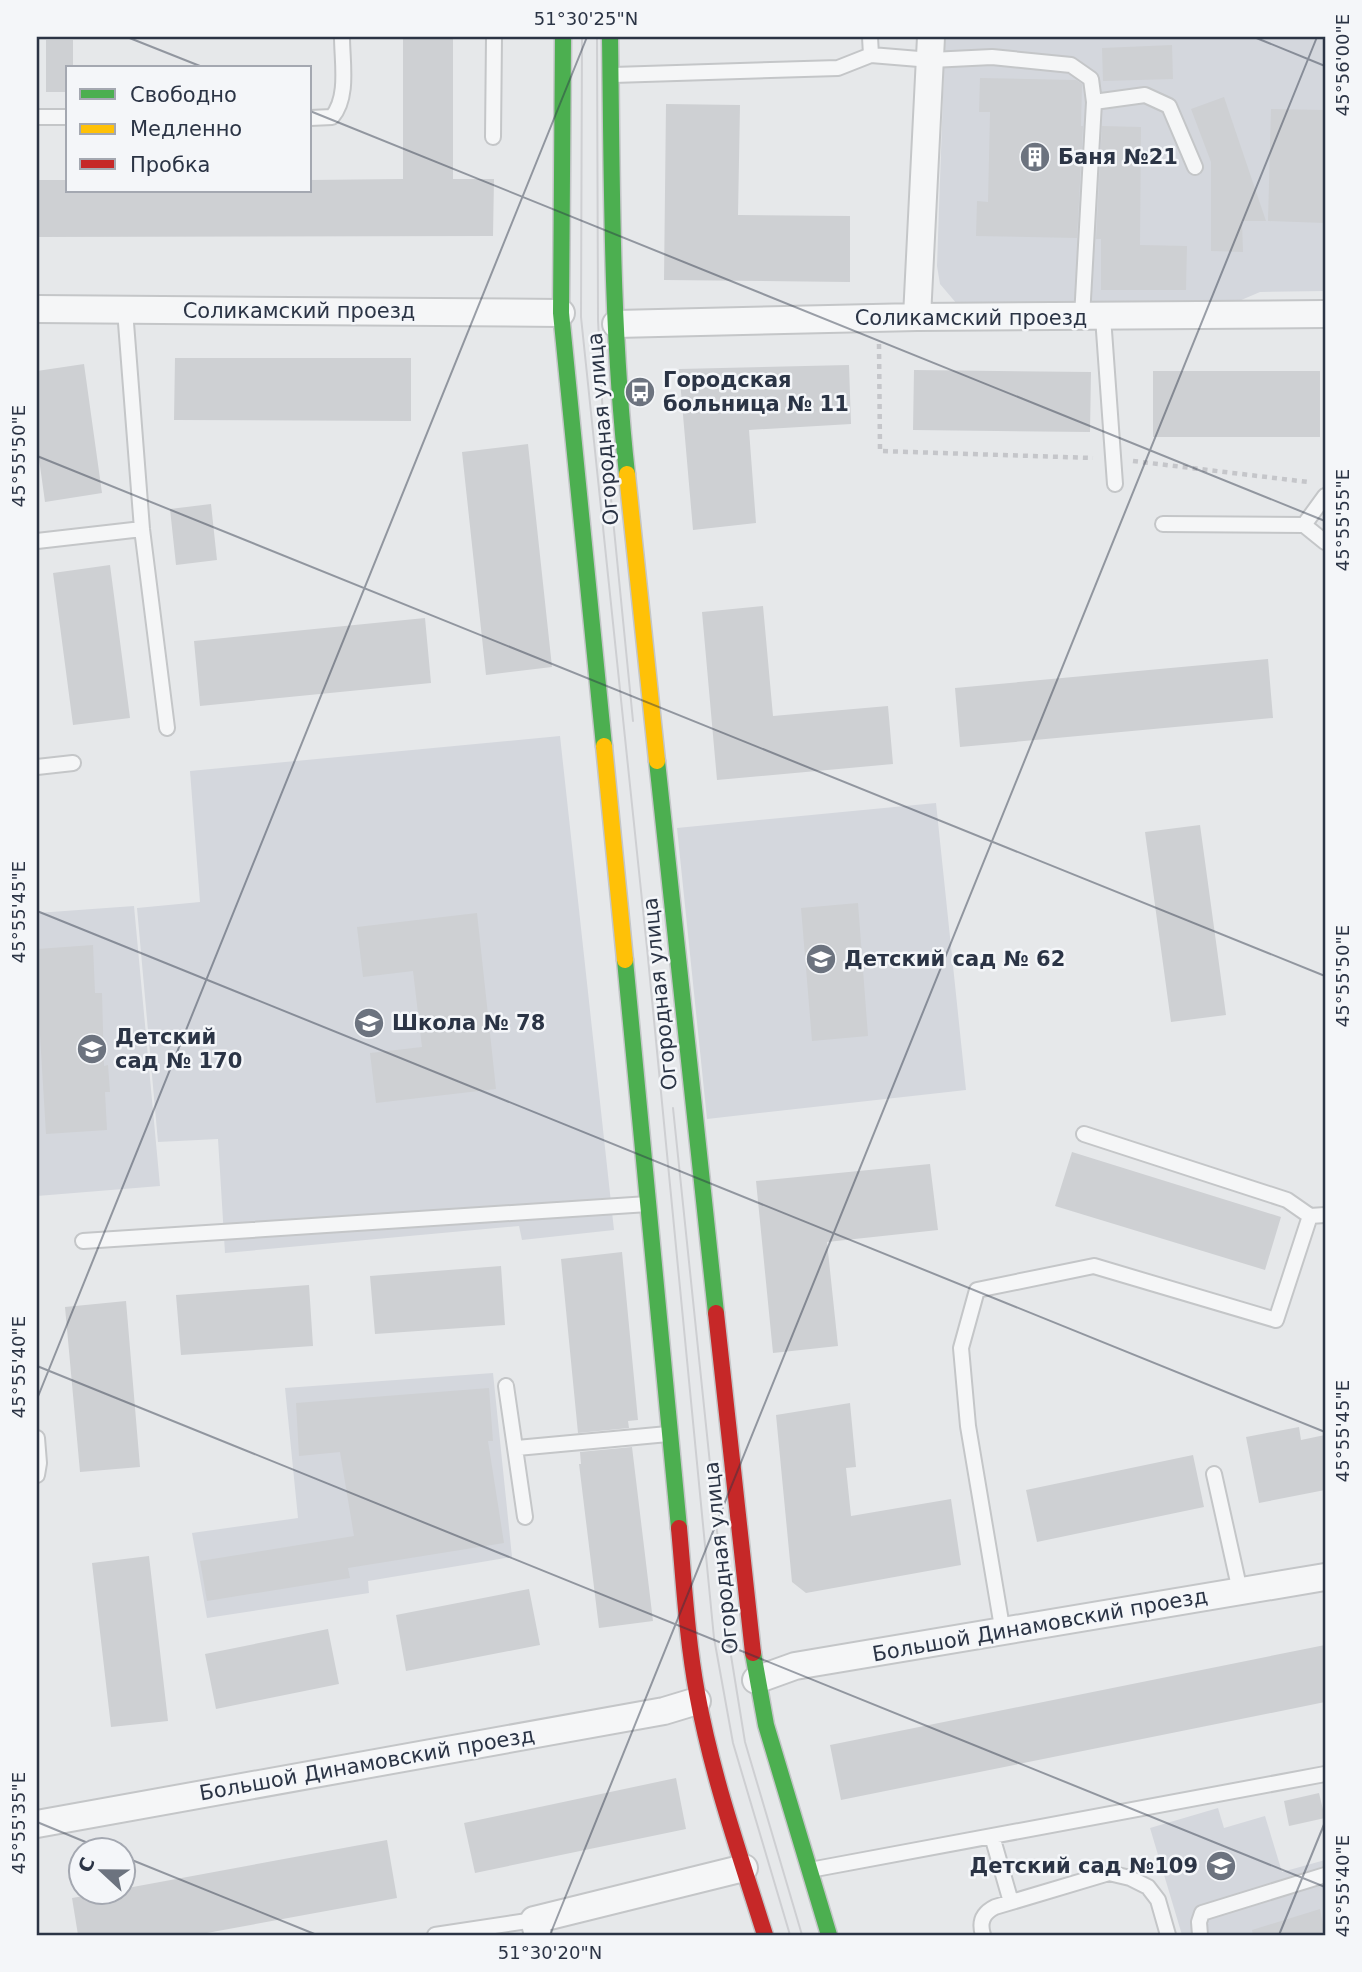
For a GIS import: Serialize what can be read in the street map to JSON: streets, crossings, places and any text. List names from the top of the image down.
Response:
{
  "streets": {
    "street": ["Соликамский проезд", "Огородная улица", "Большой Динамовский проезд"]
  },
  "crossings": [
    ["Соликамский проезд", "Огородная улица"],
    ["Огородная улица", "Большой Динамовский проезд"]
  ],
  "places": {
    "building": ["Баня №21"],
    "bus stop": ["Городская больница № 11"],
    "school or university": [
      "Детский сад № 62",
      "Школа № 78",
      "Детский сад № 170",
      "Детский сад №109"
    ]
  },
  "legend": ["Свободно", "Медленно", "Пробка"],
  "north": "left",
  "coordinates": [
    "51°30'25\"N",
    "45°56'00\"E",
    "45°55'50\"E",
    "45°55'55\"E",
    "45°55'45\"E",
    "45°55'40\"E",
    "45°55'35\"E",
    "51°30'20\"N"
  ]
}
